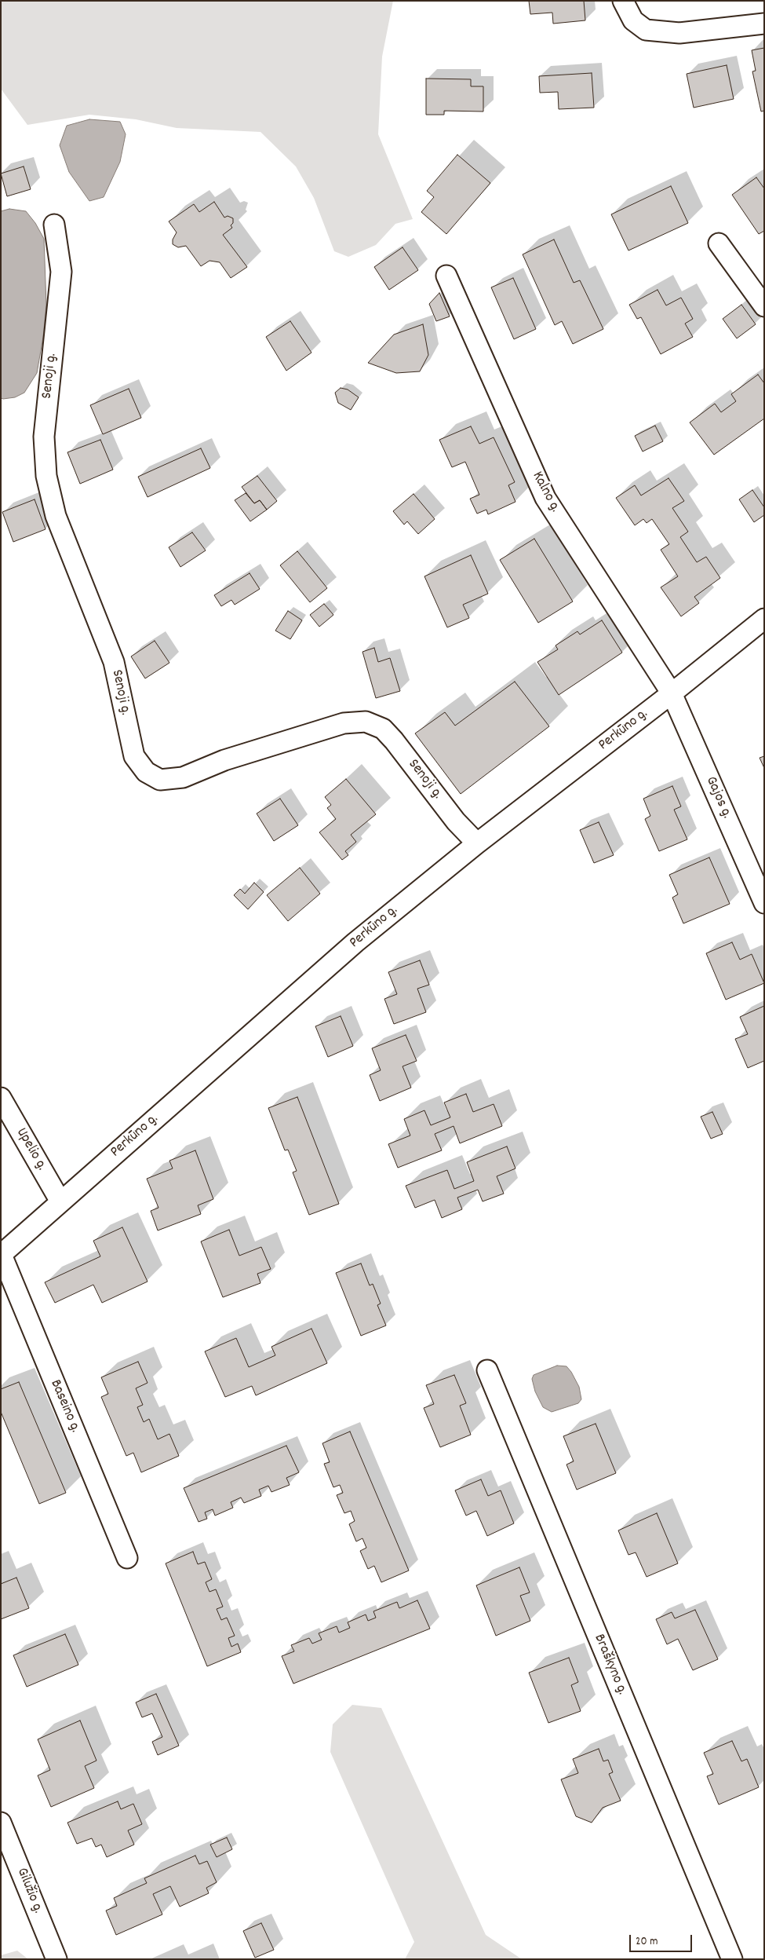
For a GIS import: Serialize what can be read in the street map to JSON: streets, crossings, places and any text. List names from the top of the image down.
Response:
{
  "streets": {
    "street": [
      "Senoji g.",
      "Kalno g.",
      "Perkūno g.",
      "Gajos g.",
      "Upelio g.",
      "Baseino g.",
      "Braškyno g.",
      "Gilužio g."
    ]
  },
  "crossings": [
    ["Senoji g.", "Perkūno g."],
    ["Kalno g.", "Perkūno g."],
    ["Kalno g.", "Gajos g."],
    ["Perkūno g.", "Gajos g."],
    ["Perkūno g.", "Upelio g."],
    ["Perkūno g.", "Baseino g."]
  ],
  "scale_bar": "20 m"
}
